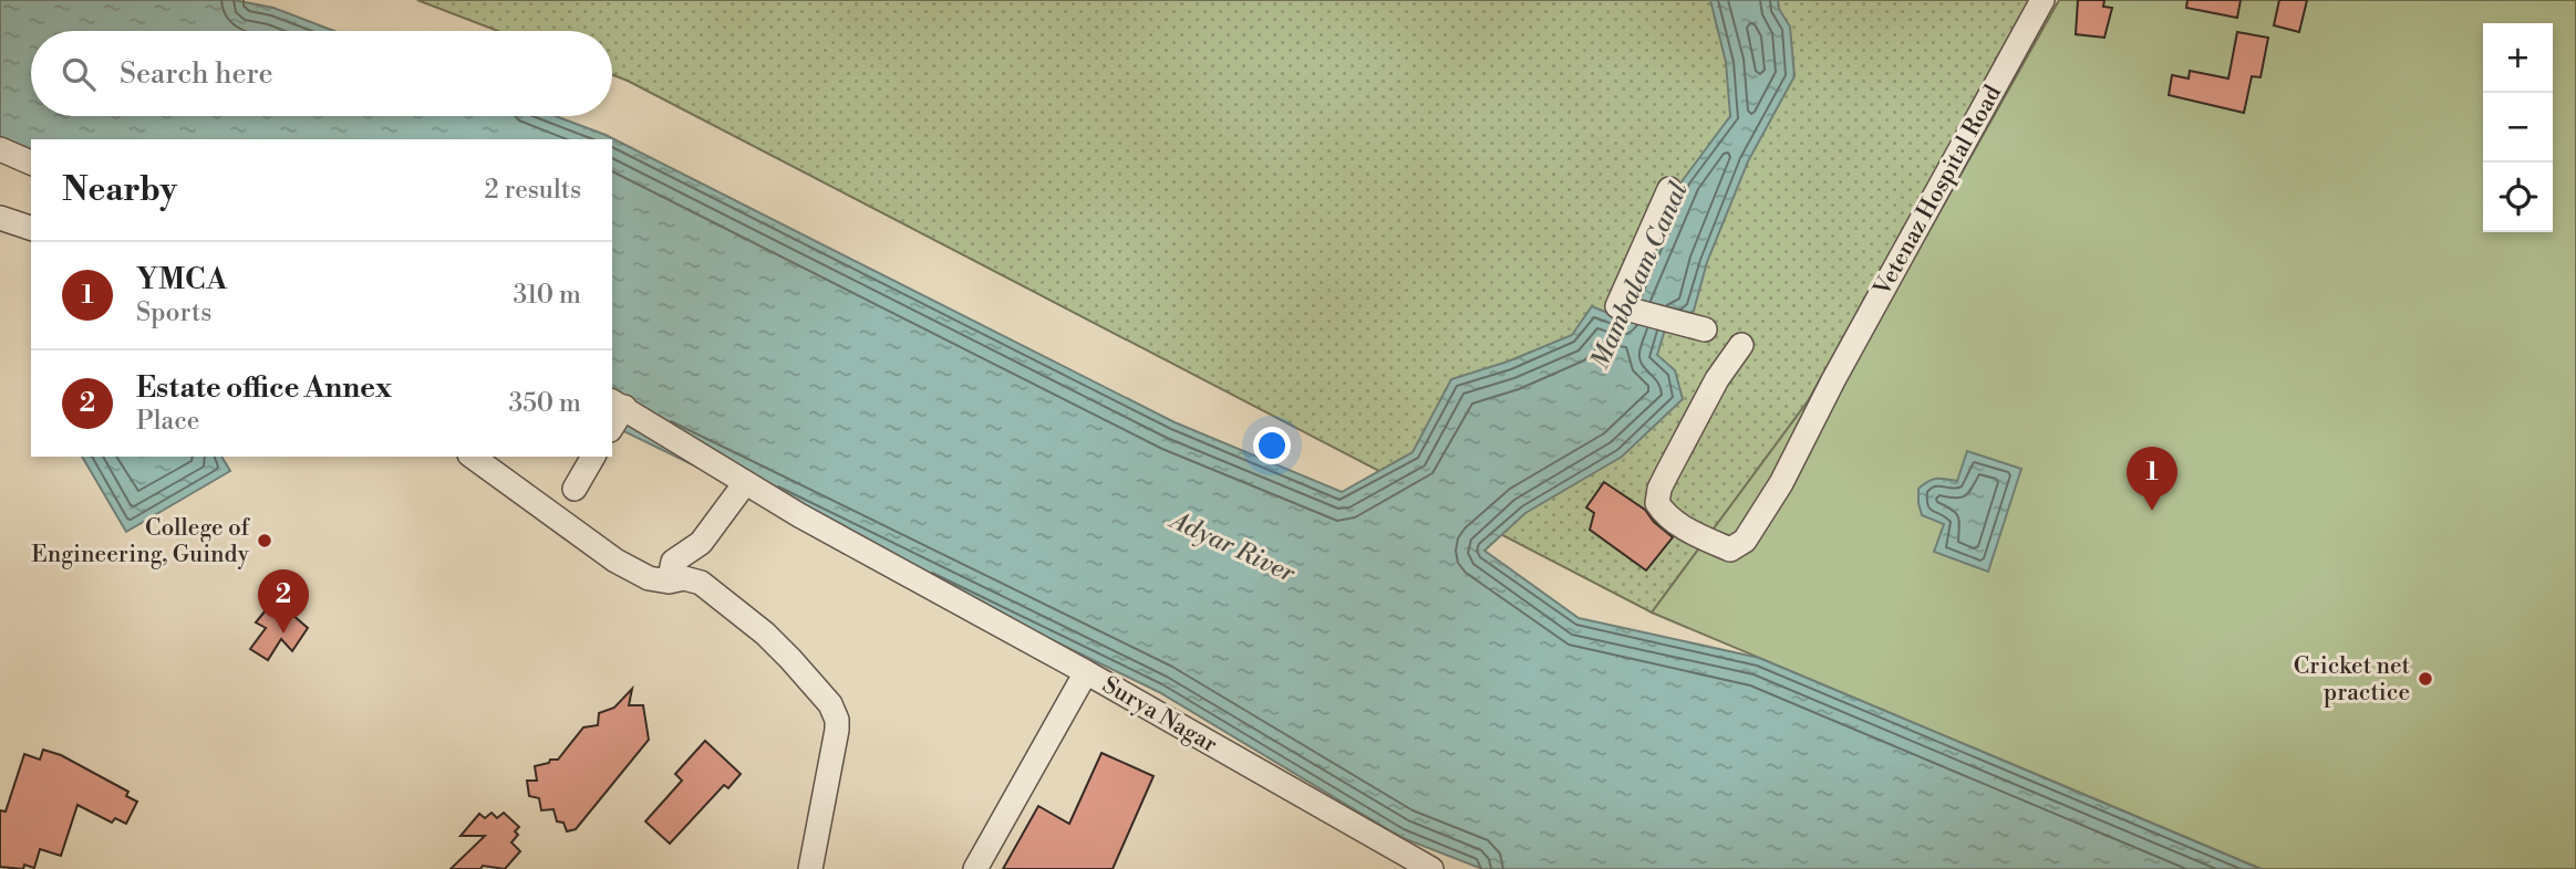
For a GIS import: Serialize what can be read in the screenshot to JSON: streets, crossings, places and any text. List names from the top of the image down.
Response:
{
  "streets": {
    "street": ["Vetenaz Hospital Road", "Surya Nagar"]
  },
  "water": ["Mambalam Canal", "Adyar River"],
  "places": ["College of Engineering, Guindy", "Cricket net practice"],
  "page": {
    "map_buttons": ["+", "−"],
    "search": "Search here",
    "heading": ["Nearby", "2 results"],
    "list": [
      {
        "mark": "1",
        "name": "YMCA",
        "note": "Sports",
        "value": "310 m"
      },
      {
        "mark": "2",
        "name": "Estate office Annex",
        "note": "Place",
        "value": "350 m"
      }
    ],
    "pins": ["1", "2"]
  }
}
